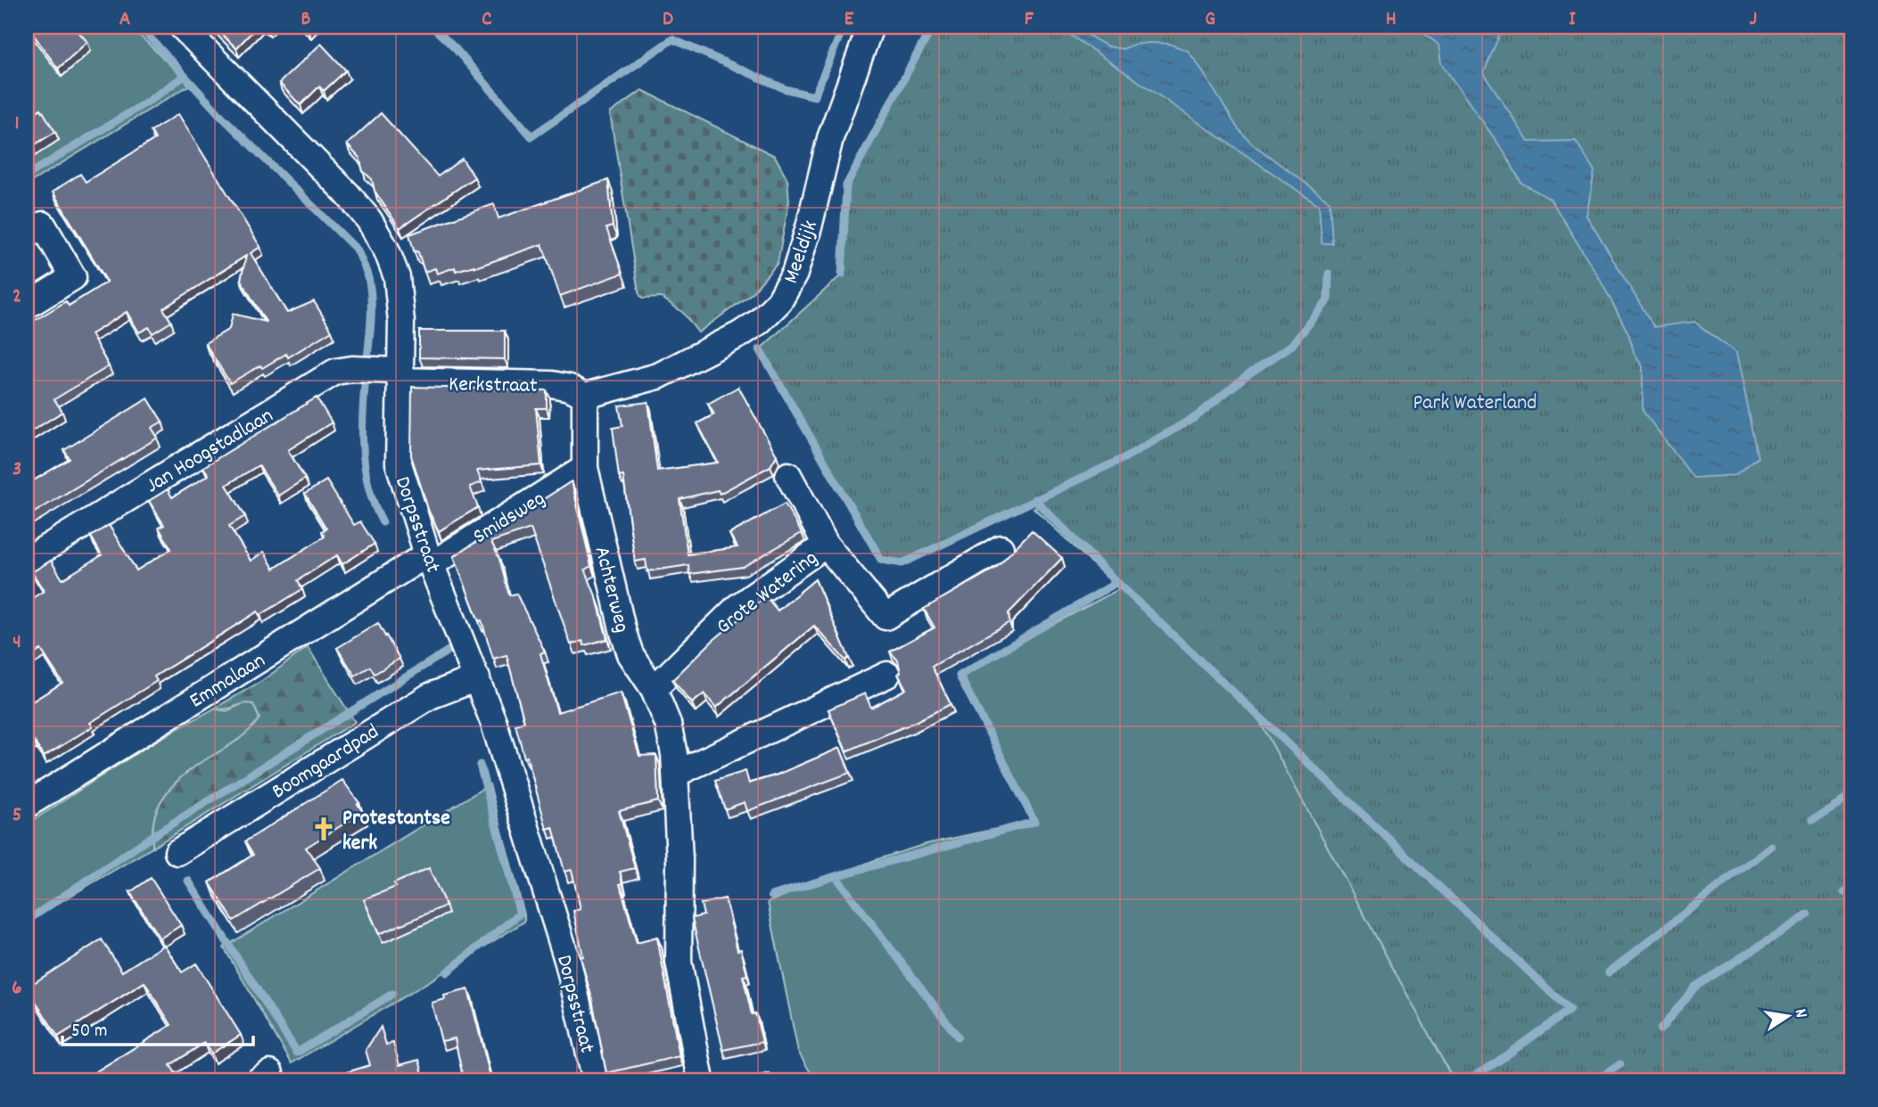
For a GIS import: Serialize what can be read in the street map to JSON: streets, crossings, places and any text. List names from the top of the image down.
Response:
{
  "streets": {
    "street": [
      "Meeldijk",
      "Kerkstraat",
      "Jan Hoogstadlaan",
      "Smidsweg",
      "Dorpsstraat",
      "Achterweg",
      "Grote Watering",
      "Emmalaan",
      "Boomgaardpad"
    ]
  },
  "crossings": [
    ["Meeldijk", "Kerkstraat"],
    ["Meeldijk", "Achterweg"],
    ["Kerkstraat", "Jan Hoogstadlaan"],
    ["Kerkstraat", "Dorpsstraat"],
    ["Kerkstraat", "Achterweg"],
    ["Jan Hoogstadlaan", "Dorpsstraat"],
    ["Smidsweg", "Dorpsstraat"],
    ["Smidsweg", "Achterweg"],
    ["Smidsweg", "Emmalaan"],
    ["Dorpsstraat", "Emmalaan"],
    ["Dorpsstraat", "Boomgaardpad"],
    ["Achterweg", "Grote Watering"]
  ],
  "parks": ["Park Waterland"],
  "places": {
    "church": ["Protestantse kerk"]
  },
  "scale_bar": "50 m",
  "north": "right",
  "grid": {
    "columns": [
      "A",
      "B",
      "C",
      "D",
      "E",
      "F",
      "G",
      "H",
      "I",
      "J"
    ],
    "rows": [
      "1",
      "2",
      "3",
      "4",
      "5",
      "6"
    ]
  }
}
